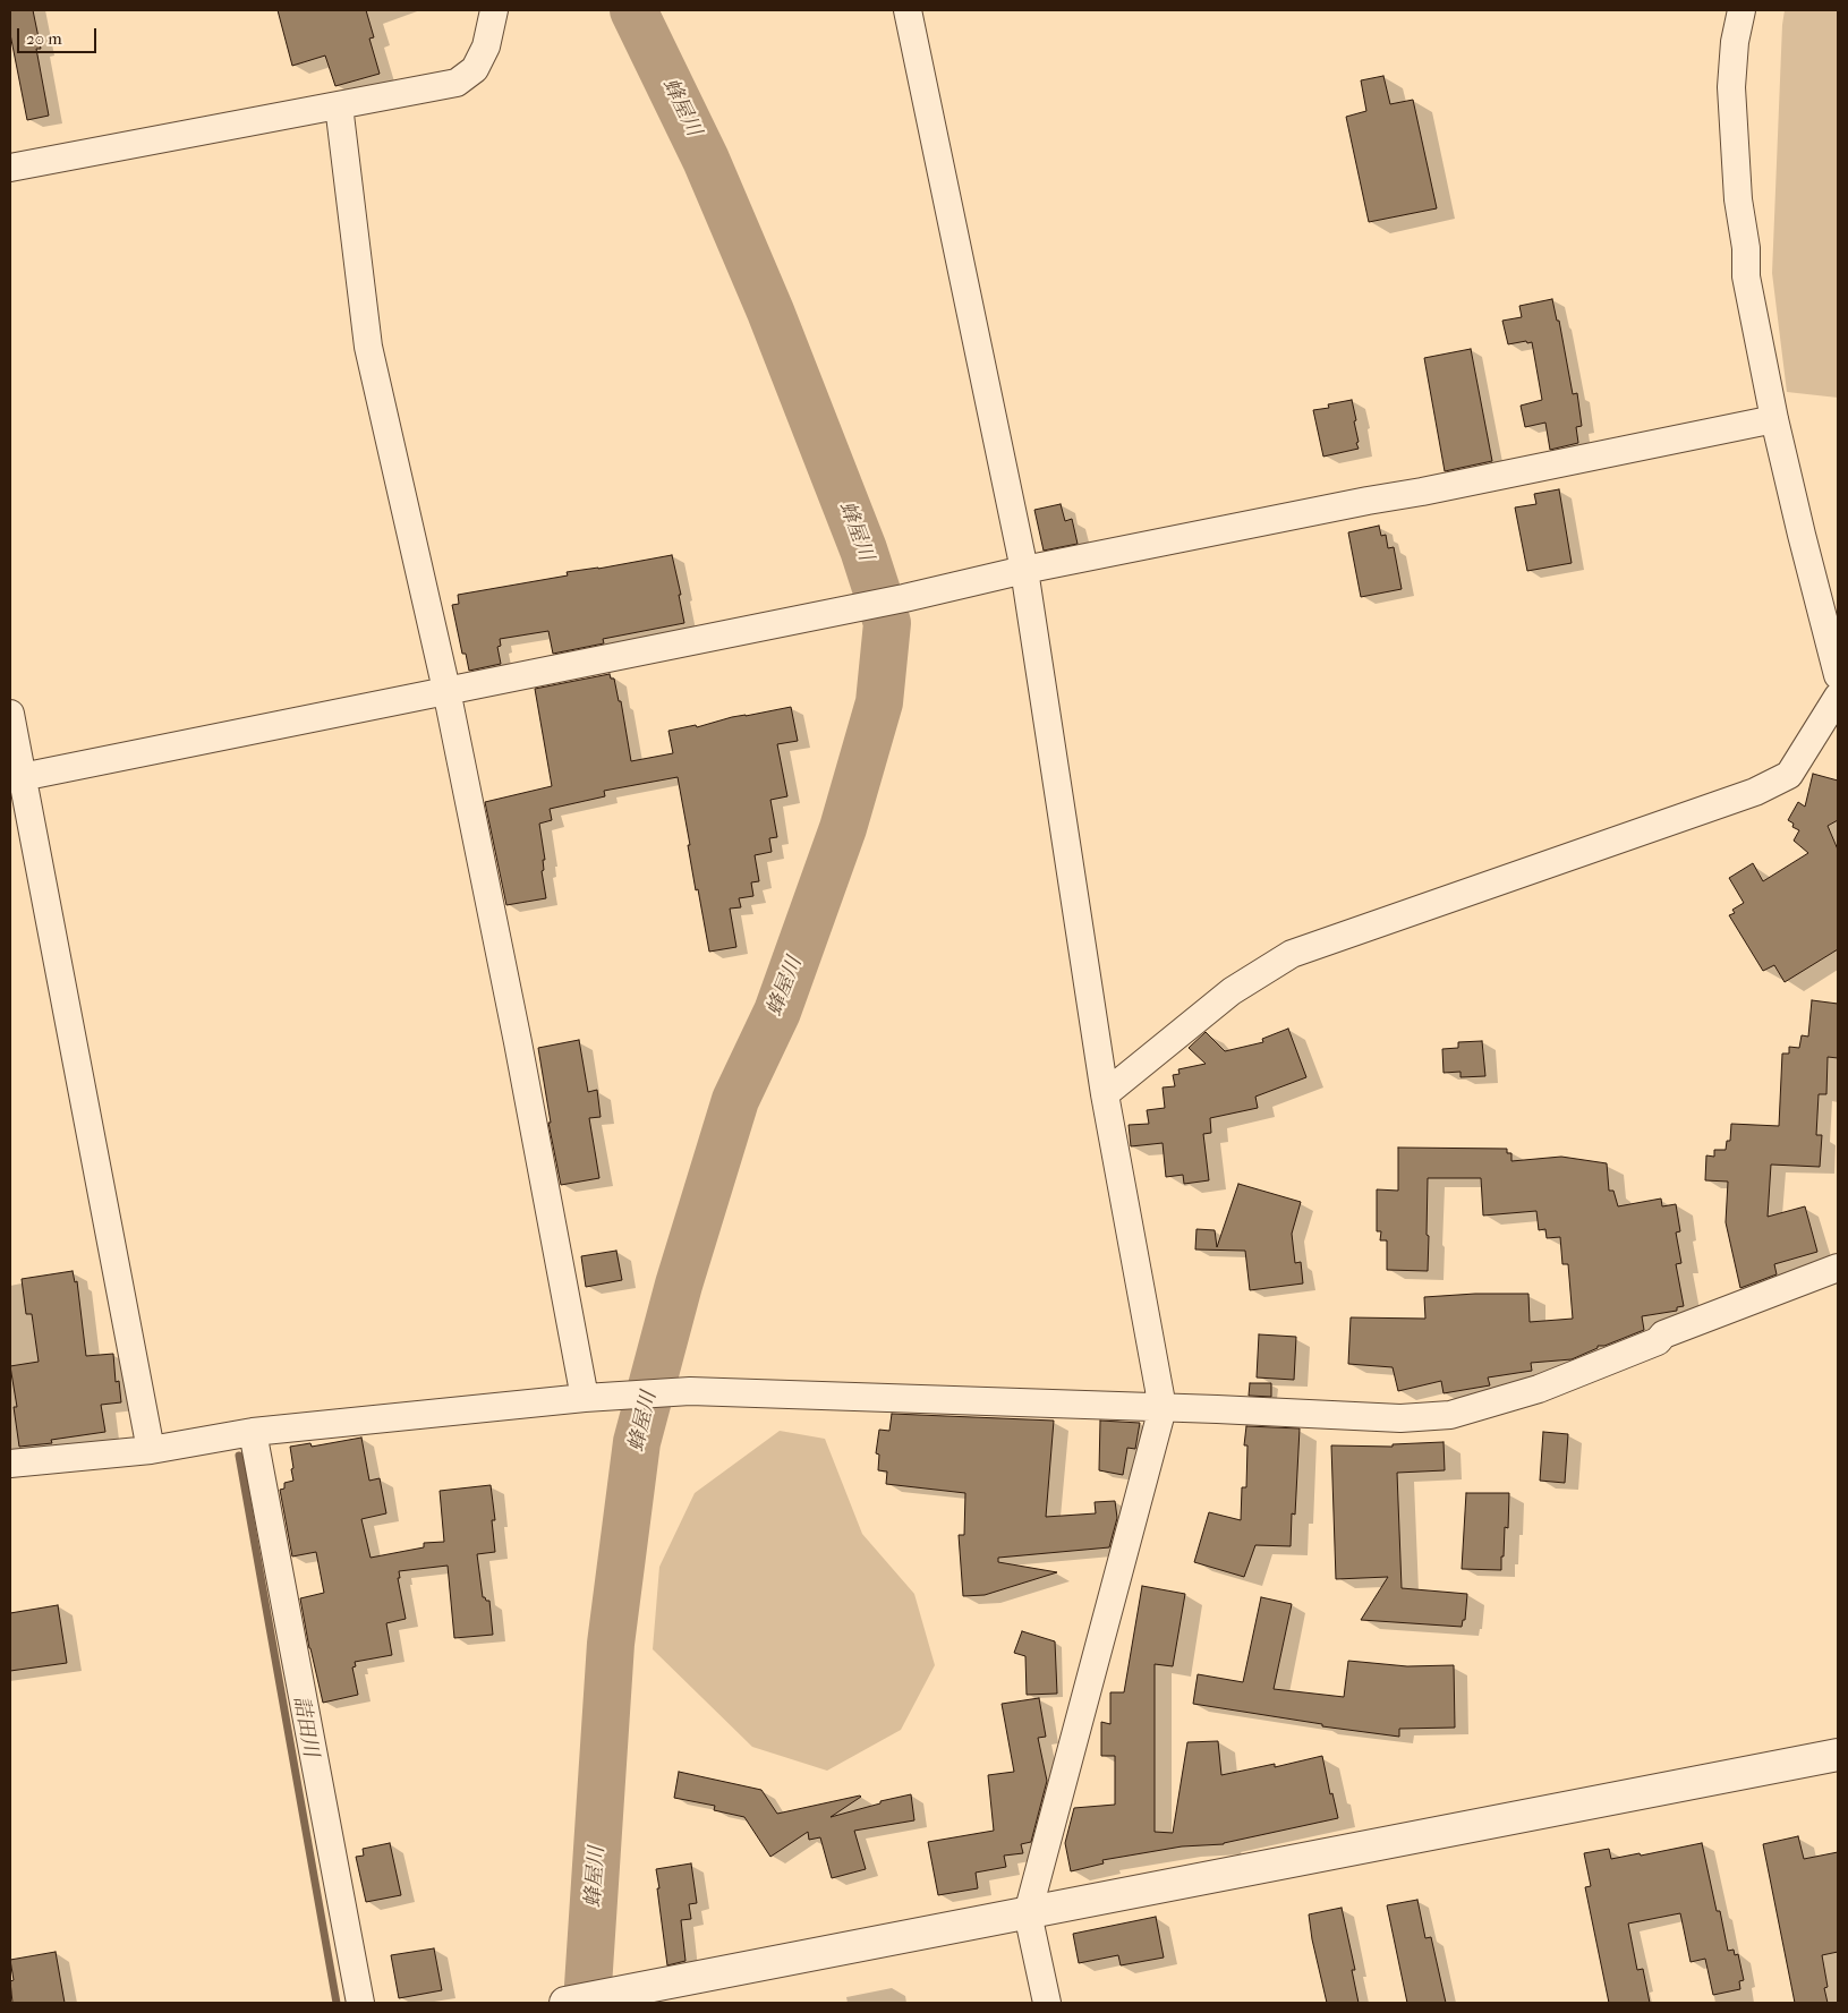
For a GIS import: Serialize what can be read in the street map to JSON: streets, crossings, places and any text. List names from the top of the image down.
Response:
{
  "water": ["蜂屋川", "詰田川"],
  "scale_bar": "20 m"
}
